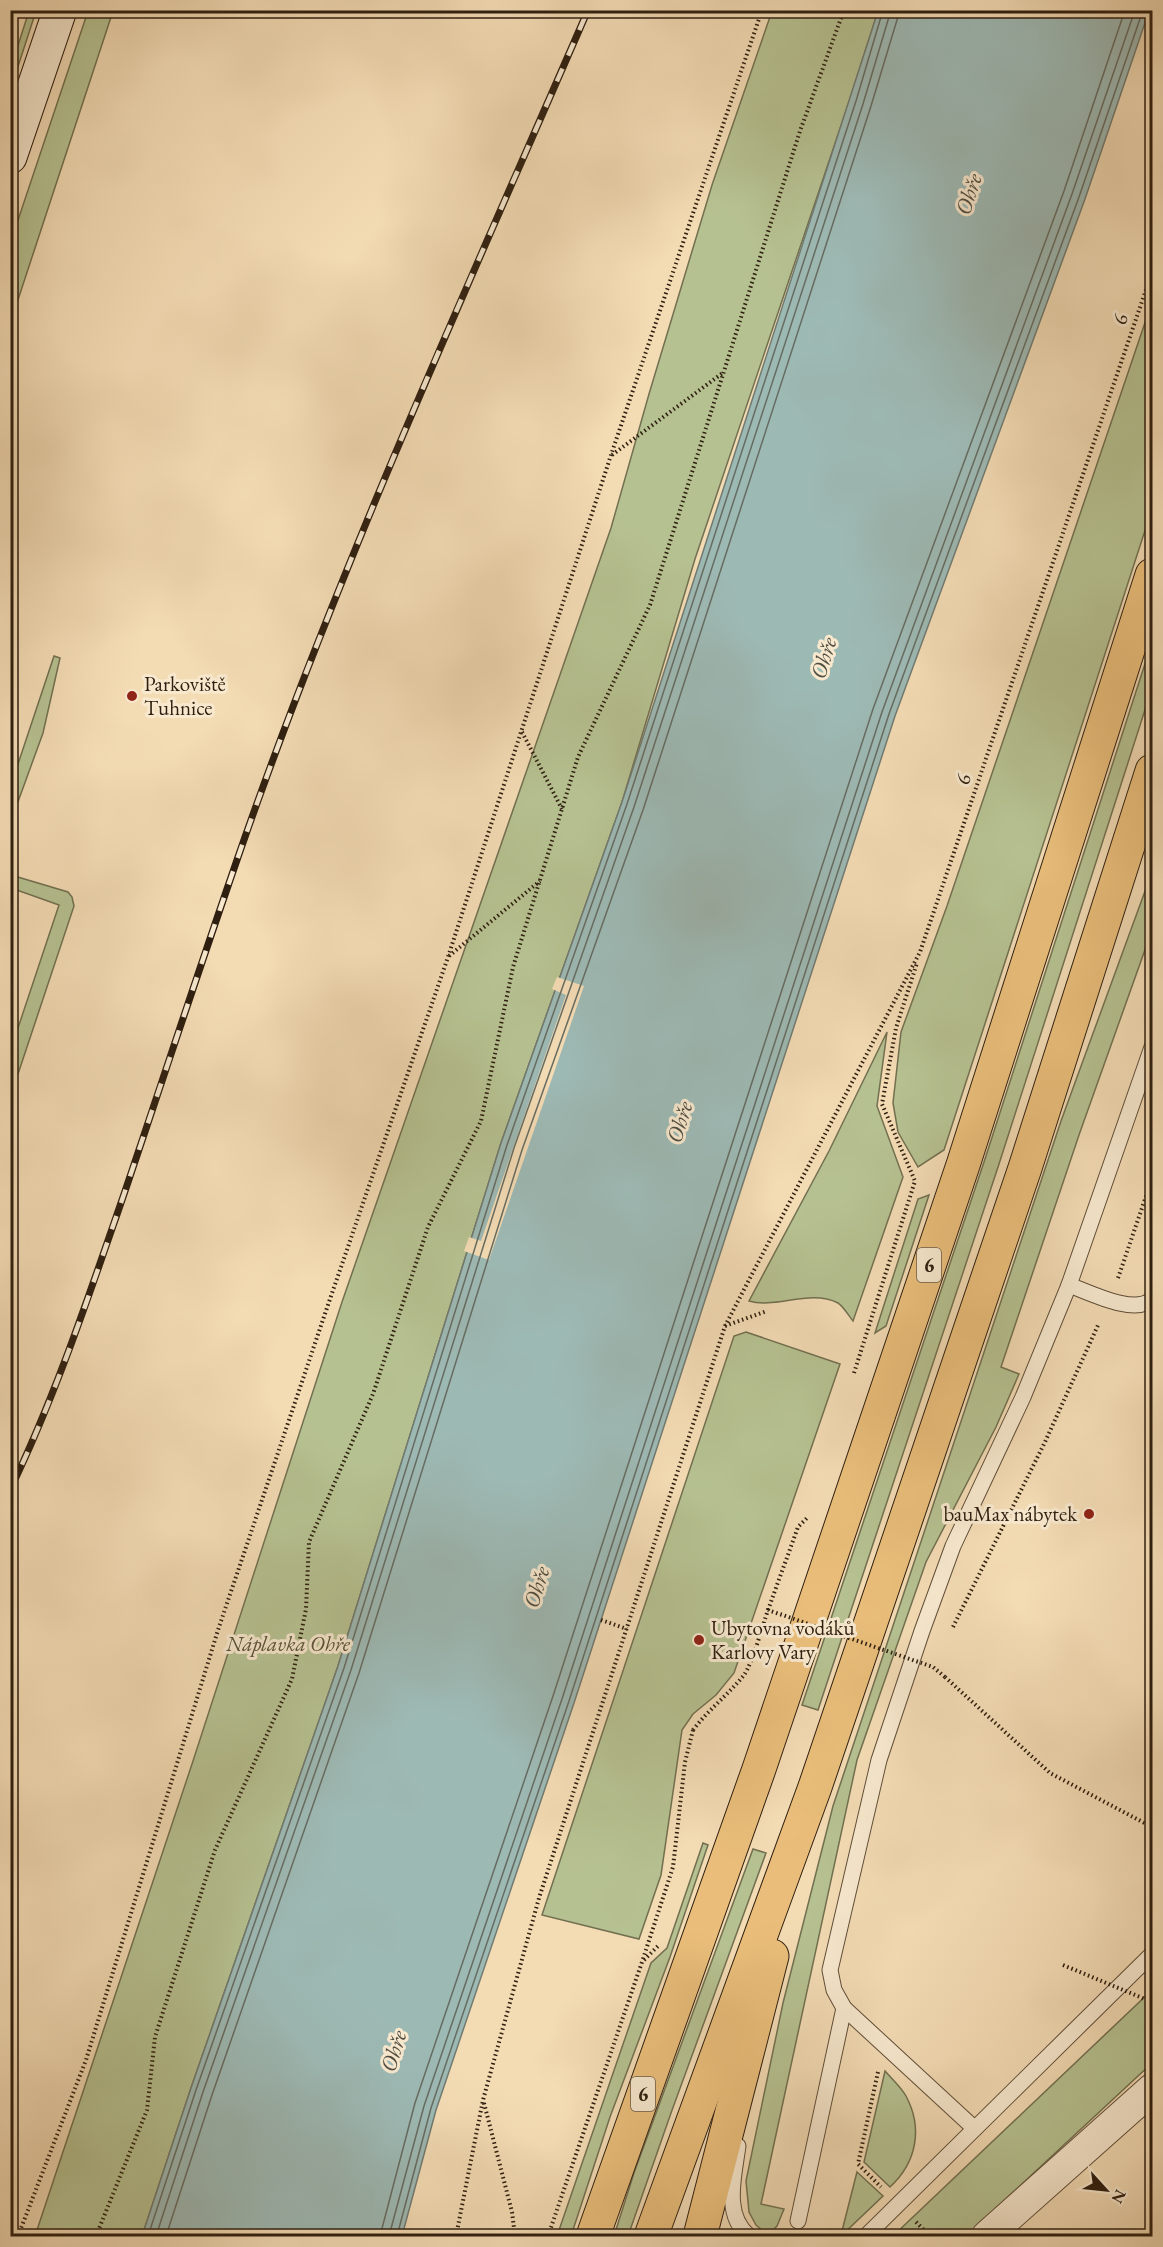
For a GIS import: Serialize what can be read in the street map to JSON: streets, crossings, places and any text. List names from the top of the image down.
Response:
{
  "streets": {
    "highway": ["6"]
  },
  "water": ["Ohře"],
  "parks": ["Náplavka Ohře"],
  "places": ["Parkoviště Tuhnice", "bauMax nábytek", "Ubytovna vodáků Karlovy Vary"],
  "north": "bottom right"
}
